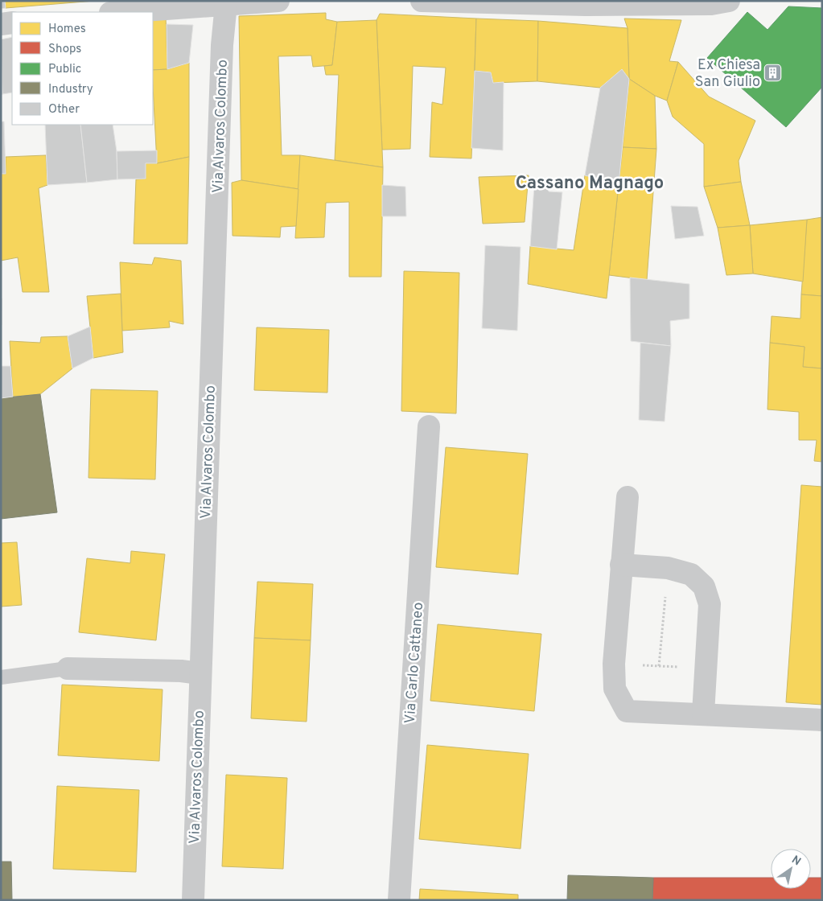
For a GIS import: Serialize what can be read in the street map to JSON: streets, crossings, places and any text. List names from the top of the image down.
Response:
{
  "streets": {
    "street": ["Via Alvaros Colombo", "Via Carlo Cattaneo"]
  },
  "districts": ["Cassano Magnago"],
  "places": {
    "building": ["Ex Chiesa San Giulio"]
  },
  "legend": [
    "Homes",
    "Shops",
    "Public",
    "Industry",
    "Other"
  ],
  "north": "top right"
}
